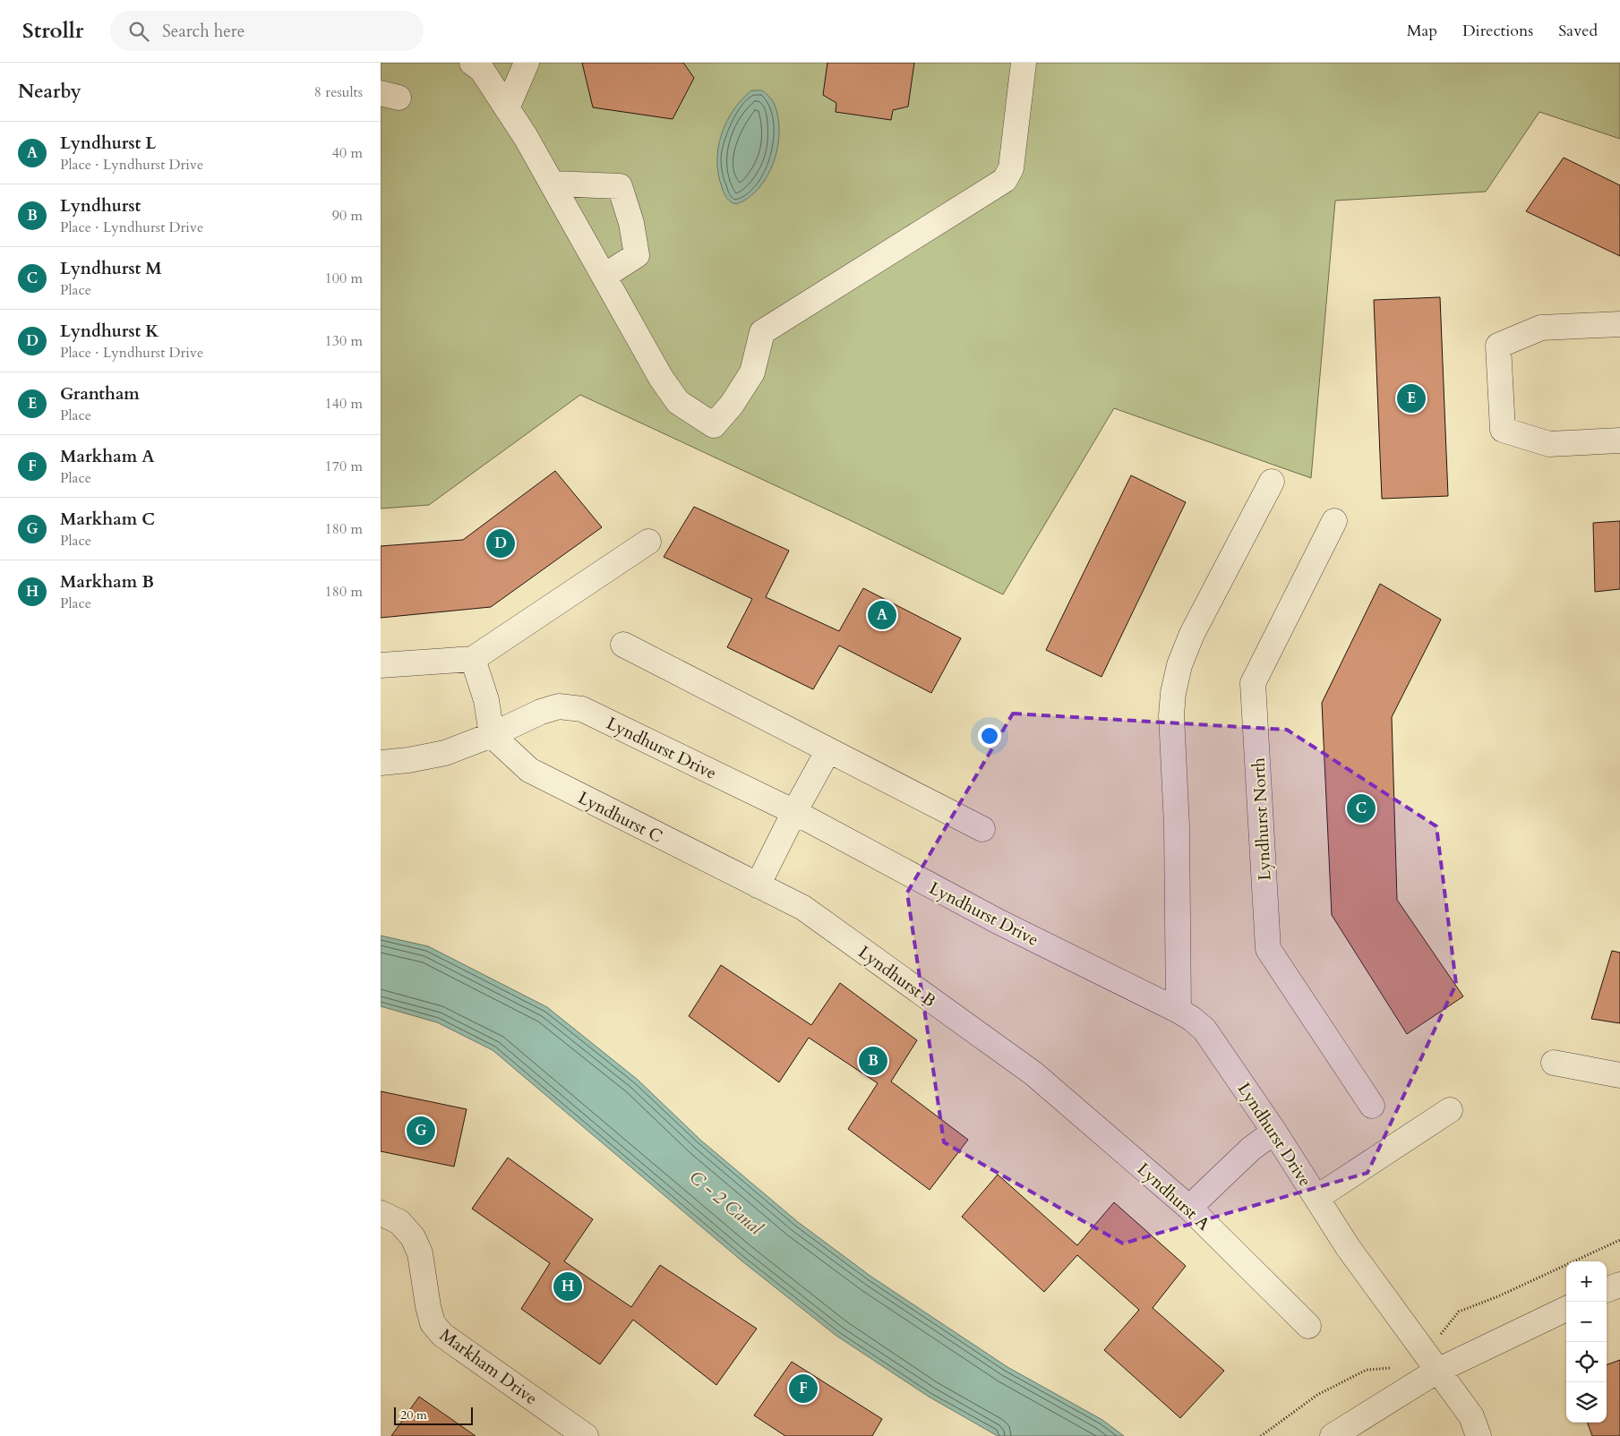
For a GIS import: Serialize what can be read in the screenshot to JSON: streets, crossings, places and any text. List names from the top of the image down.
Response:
{
  "streets": {
    "street": [
      "Lyndhurst Drive",
      "Lyndhurst C",
      "Lyndhurst North",
      "Lyndhurst B",
      "Lyndhurst A",
      "Markham Drive"
    ]
  },
  "crossings": [
    ["Lyndhurst Drive", "Lyndhurst C"],
    ["Lyndhurst C", "Lyndhurst B"],
    ["Lyndhurst B", "Lyndhurst A"]
  ],
  "water": ["C - 2 Canal"],
  "scale_bar": "20 m",
  "page": {
    "header": "Strollr",
    "search": "Search here",
    "nav": ["Map", "Directions", "Saved"],
    "heading": ["Nearby", "8 results"],
    "list": [
      {
        "mark": "A",
        "name": "Lyndhurst L",
        "note": "Place · Lyndhurst Drive",
        "value": "40 m"
      },
      {
        "mark": "B",
        "name": "Lyndhurst",
        "note": "Place · Lyndhurst Drive",
        "value": "90 m"
      },
      {
        "mark": "C",
        "name": "Lyndhurst M",
        "note": "Place",
        "value": "100 m"
      },
      {
        "mark": "D",
        "name": "Lyndhurst K",
        "note": "Place · Lyndhurst Drive",
        "value": "130 m"
      },
      {
        "mark": "E",
        "name": "Grantham",
        "note": "Place",
        "value": "140 m"
      },
      {
        "mark": "F",
        "name": "Markham A",
        "note": "Place",
        "value": "170 m"
      },
      {
        "mark": "G",
        "name": "Markham C",
        "note": "Place",
        "value": "180 m"
      },
      {
        "mark": "H",
        "name": "Markham B",
        "note": "Place",
        "value": "180 m"
      }
    ],
    "pins": [
      "E",
      "D",
      "A",
      "C",
      "B",
      "G",
      "H",
      "F"
    ],
    "map_buttons": ["+", "−"],
    "scale": "20 m"
  }
}
